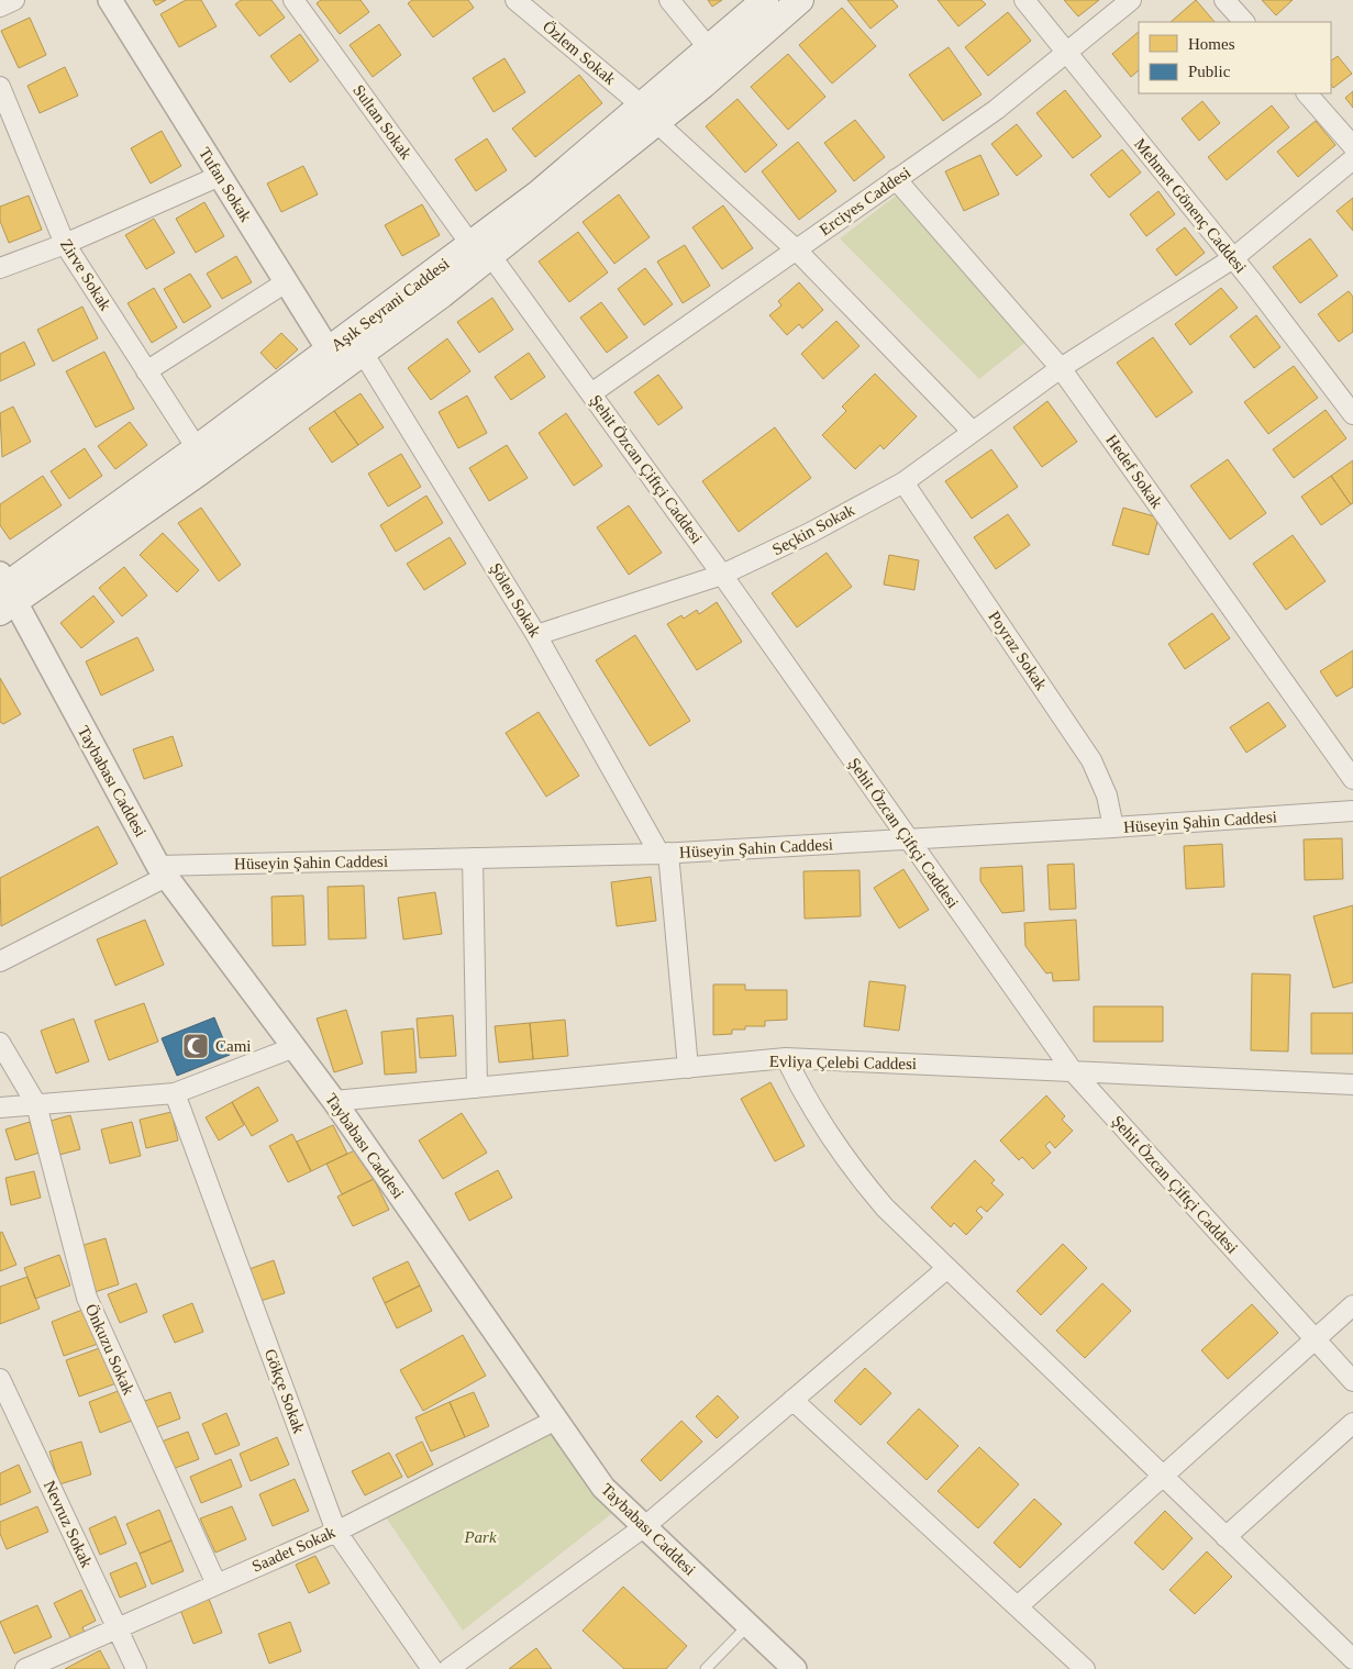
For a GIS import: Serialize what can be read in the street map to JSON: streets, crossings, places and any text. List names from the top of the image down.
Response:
{
  "streets": {
    "main road": ["Aşık Seyrani Caddesi"],
    "street": [
      "Özlem Sokak",
      "Sultan Sokak",
      "Tufan Sokak",
      "Erciyes Caddesi",
      "Mehmet Gönenç Caddesi",
      "Zirve Sokak",
      "Şehit Özcan Çiftçi Caddesi",
      "Hedef Sokak",
      "Seçkin Sokak",
      "Şölen Sokak",
      "Poyraz Sokak",
      "Taybabası Caddesi",
      "Hüseyin Şahin Caddesi",
      "Evliya Çelebi Caddesi",
      "Önkuzu Sokak",
      "Gökçe Sokak",
      "Nevruz Sokak",
      "Saadet Sokak"
    ]
  },
  "crossings": [
    ["Özlem Sokak", "Erciyes Caddesi"],
    ["Özlem Sokak", "Aşık Seyrani Caddesi"],
    ["Özlem Sokak", "Seçkin Sokak"],
    ["Sultan Sokak", "Aşık Seyrani Caddesi"],
    ["Sultan Sokak", "Şehit Özcan Çiftçi Caddesi"],
    ["Tufan Sokak", "Aşık Seyrani Caddesi"],
    ["Erciyes Caddesi", "Mehmet Gönenç Caddesi"],
    ["Erciyes Caddesi", "Şehit Özcan Çiftçi Caddesi"],
    ["Erciyes Caddesi", "Hedef Sokak"],
    ["Mehmet Gönenç Caddesi", "Seçkin Sokak"],
    ["Zirve Sokak", "Aşık Seyrani Caddesi"],
    ["Aşık Seyrani Caddesi", "Şehit Özcan Çiftçi Caddesi"],
    ["Aşık Seyrani Caddesi", "Şölen Sokak"],
    ["Aşık Seyrani Caddesi", "Taybabası Caddesi"],
    ["Şehit Özcan Çiftçi Caddesi", "Seçkin Sokak"],
    ["Şehit Özcan Çiftçi Caddesi", "Hüseyin Şahin Caddesi"],
    ["Şehit Özcan Çiftçi Caddesi", "Evliya Çelebi Caddesi"],
    ["Hedef Sokak", "Seçkin Sokak"],
    ["Seçkin Sokak", "Şölen Sokak"],
    ["Seçkin Sokak", "Poyraz Sokak"],
    ["Şölen Sokak", "Hüseyin Şahin Caddesi"],
    ["Poyraz Sokak", "Hüseyin Şahin Caddesi"],
    ["Taybabası Caddesi", "Hüseyin Şahin Caddesi"],
    ["Taybabası Caddesi", "Evliya Çelebi Caddesi"],
    ["Taybabası Caddesi", "Saadet Sokak"],
    ["Önkuzu Sokak", "Saadet Sokak"],
    ["Gökçe Sokak", "Saadet Sokak"],
    ["Nevruz Sokak", "Saadet Sokak"]
  ],
  "parks": ["Park"],
  "places": {
    "mosque": ["Cami"]
  },
  "legend": ["Homes", "Public"]
}
